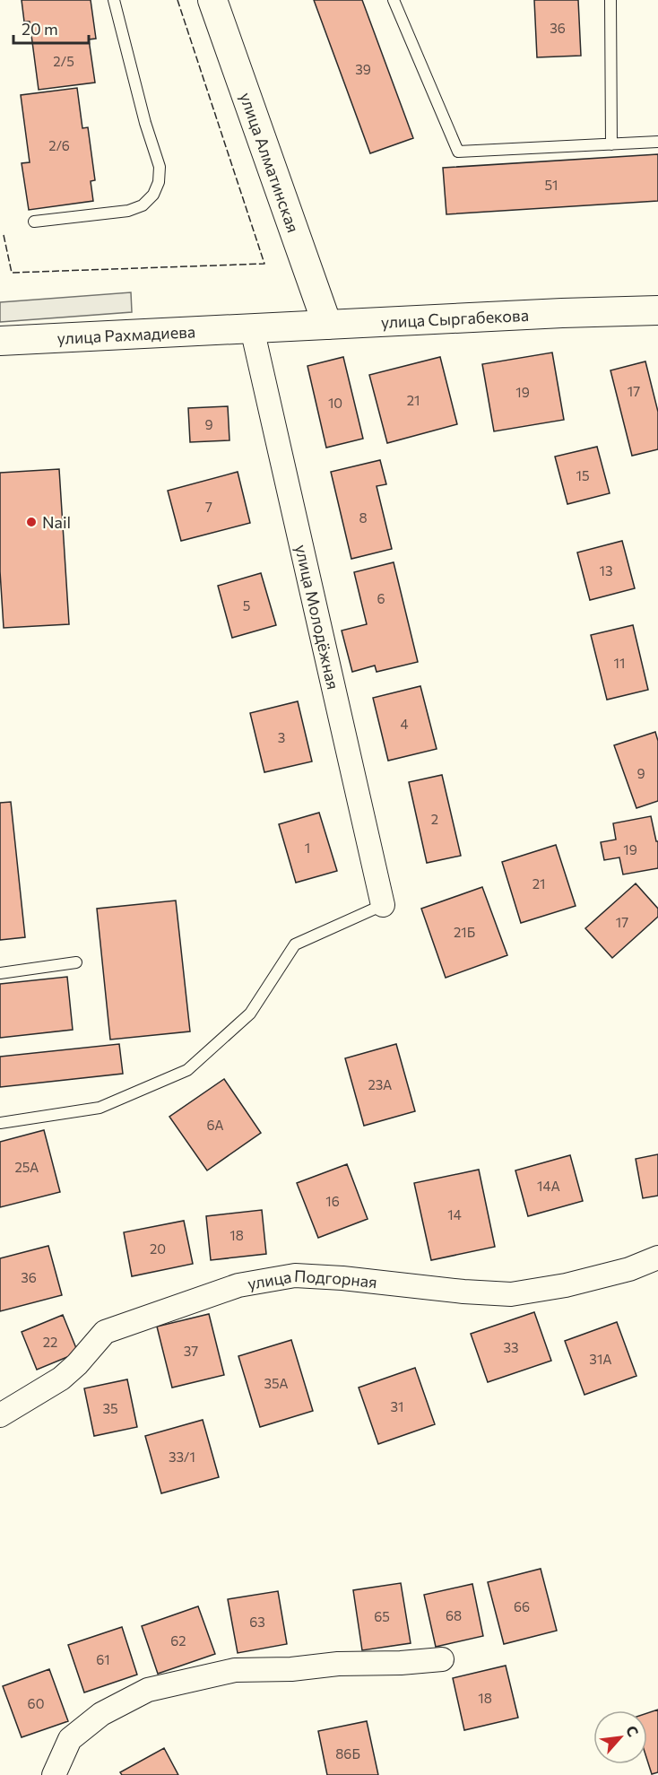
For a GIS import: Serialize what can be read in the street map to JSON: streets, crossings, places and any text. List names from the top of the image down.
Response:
{
  "streets": {
    "street": [
      "улица Алматинская",
      "улица Сыргабекова",
      "улица Рахмадиева",
      "улица Молодёжная",
      "улица Подгорная"
    ]
  },
  "crossings": [
    ["улица Алматинская", "улица Сыргабекова"],
    ["улица Сыргабекова", "улица Рахмадиева"],
    ["улица Сыргабекова", "улица Молодёжная"],
    ["улица Рахмадиева", "улица Молодёжная"]
  ],
  "places": ["Nail"],
  "house_numbers": [
    "36",
    "2/5",
    "39",
    "2/6",
    "51",
    "17",
    "19",
    "21",
    "10",
    "9",
    "15",
    "7",
    "8",
    "13",
    "6",
    "5",
    "11",
    "4",
    "3",
    "9",
    "2",
    "1",
    "19",
    "21",
    "17",
    "21Б",
    "23А",
    "6А",
    "25А",
    "14А",
    "16",
    "14",
    "18",
    "20",
    "36",
    "22",
    "33",
    "37",
    "31А",
    "35А",
    "31",
    "35",
    "33/1",
    "66",
    "68",
    "65",
    "63",
    "62",
    "61",
    "18",
    "60",
    "86Б"
  ],
  "scale_bar": "20 m",
  "north": "top right"
}
